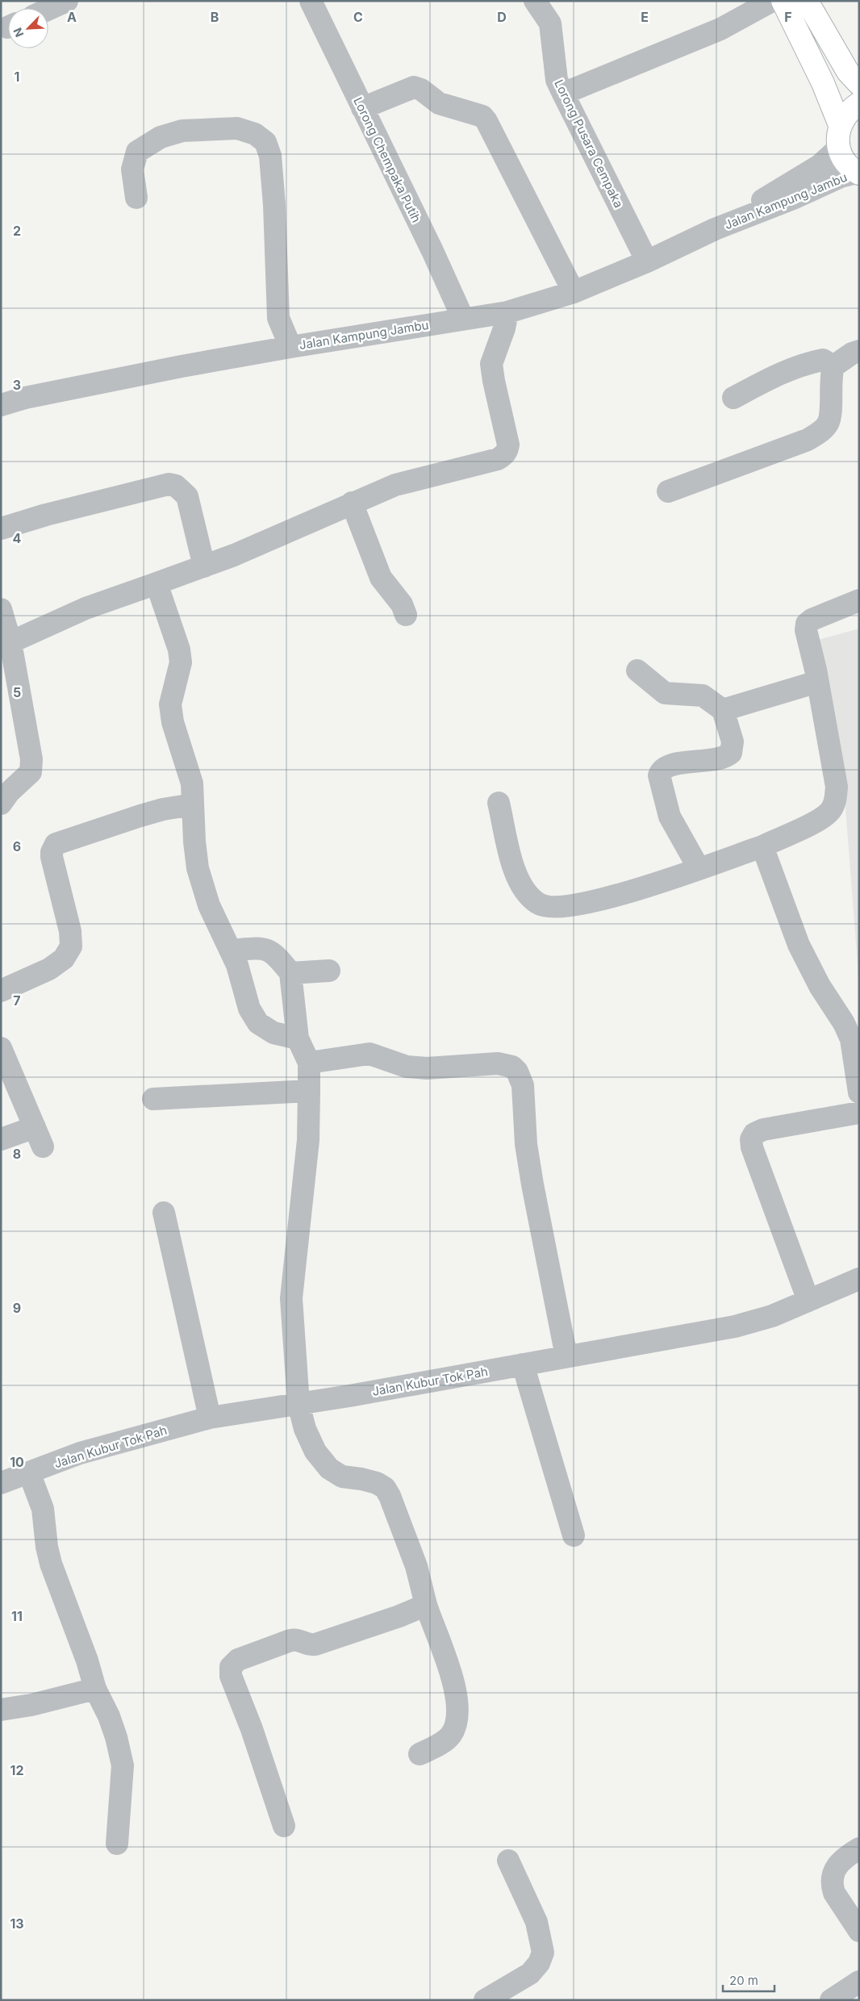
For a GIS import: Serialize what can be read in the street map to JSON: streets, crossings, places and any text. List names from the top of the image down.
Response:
{
  "streets": {
    "street": [
      "Lorong Pusara Cempaka",
      "Lorong Chempaka Putih",
      "Jalan Kampung Jambu",
      "Jalan Kubur Tok Pah"
    ]
  },
  "crossings": [
    ["Lorong Pusara Cempaka", "Jalan Kampung Jambu"],
    ["Lorong Chempaka Putih", "Jalan Kampung Jambu"]
  ],
  "scale_bar": "20 m",
  "north": "bottom left",
  "grid": {
    "columns": [
      "A",
      "B",
      "C",
      "D",
      "E",
      "F"
    ],
    "rows": [
      "1",
      "2",
      "3",
      "4",
      "5",
      "6",
      "7",
      "8",
      "9",
      "10",
      "11",
      "12",
      "13"
    ]
  }
}
